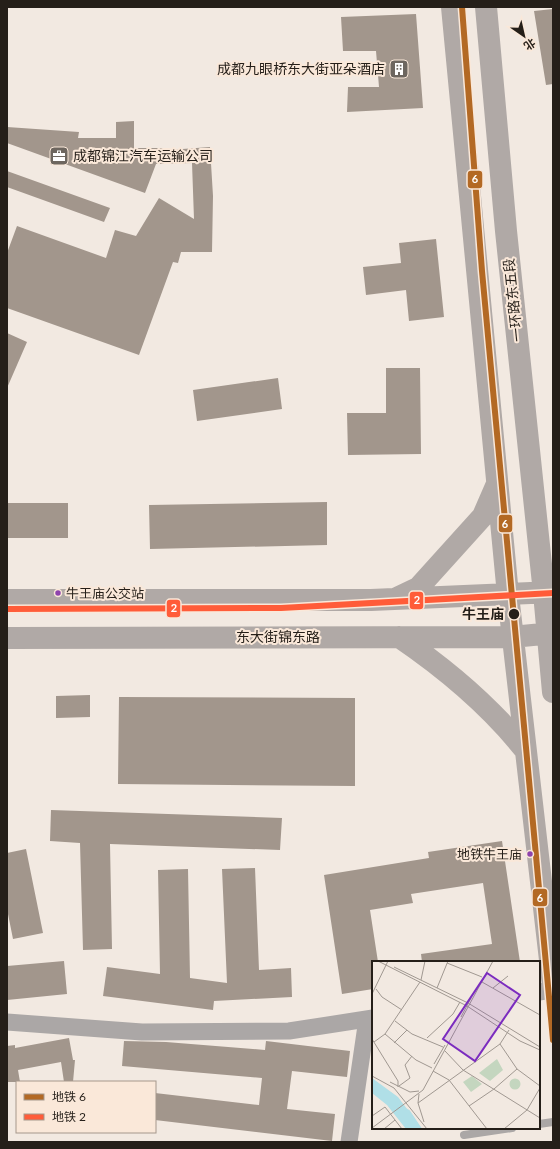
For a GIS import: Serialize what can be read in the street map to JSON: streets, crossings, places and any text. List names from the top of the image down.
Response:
{
  "streets": {
    "main road": ["一环路东五段", "东大街锦东路"]
  },
  "crossings": [
    ["一环路东五段", "东大街锦东路"]
  ],
  "places": {
    "building": ["成都九眼桥东大街亚朵酒店"],
    "office": ["成都锦江汽车运输公司"],
    "other": ["牛王庙公交站", "牛王庙", "地铁牛王庙"]
  },
  "lines": ["metro line 6", "metro line 2"],
  "legend": ["地铁 6", "地铁 2"],
  "north": "bottom right"
}
